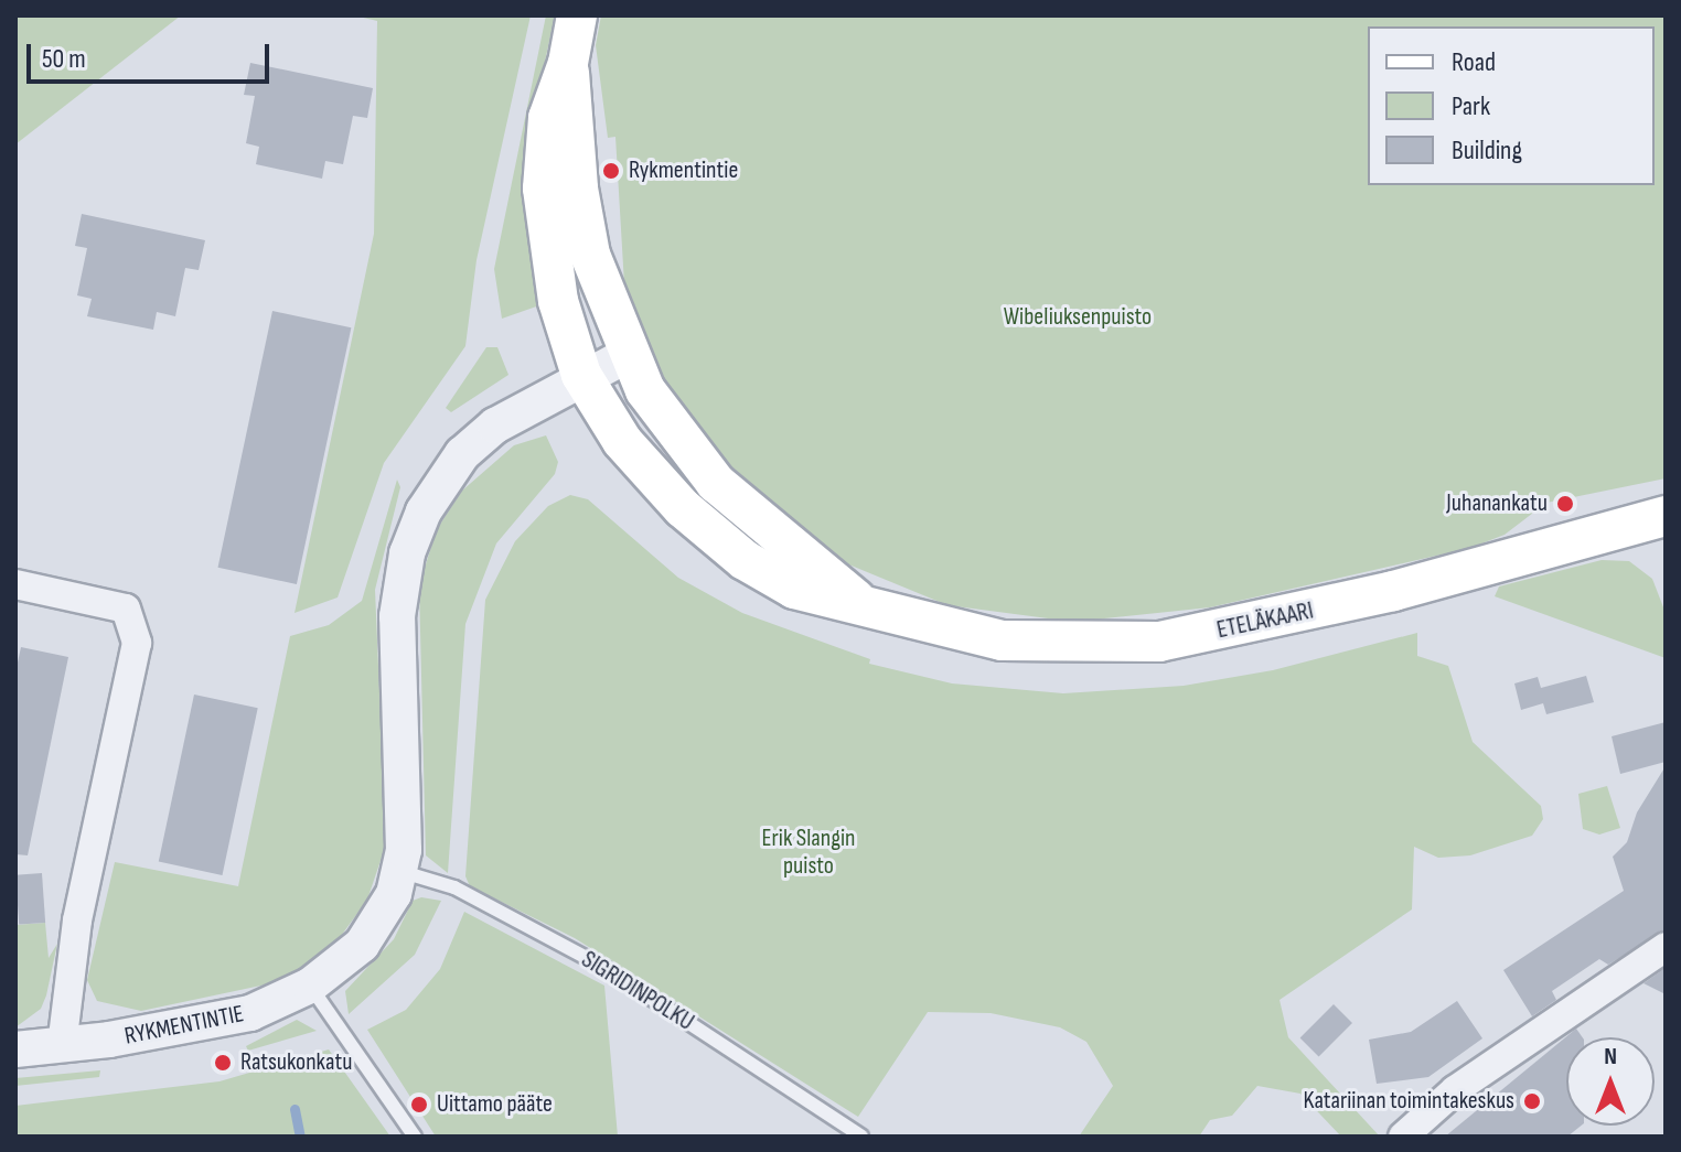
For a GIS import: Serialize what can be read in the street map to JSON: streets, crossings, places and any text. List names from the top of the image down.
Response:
{
  "streets": {
    "main road": ["ETELÄKAARI"],
    "street": ["RYKMENTINTIE"],
    "lane": ["SIGRIDINPOLKU"]
  },
  "crossings": [
    ["ETELÄKAARI", "RYKMENTINTIE"],
    ["SIGRIDINPOLKU", "RYKMENTINTIE"]
  ],
  "parks": ["Wibeliuksenpuisto", "Erik Slangin puisto"],
  "places": [
    "Rykmentintie",
    "Juhanankatu",
    "Ratsukonkatu",
    "Katariinan toimintakeskus",
    "Uittamo pääte"
  ],
  "legend": ["Road", "Park", "Building"],
  "scale_bar": "50 m",
  "north": "top"
}
